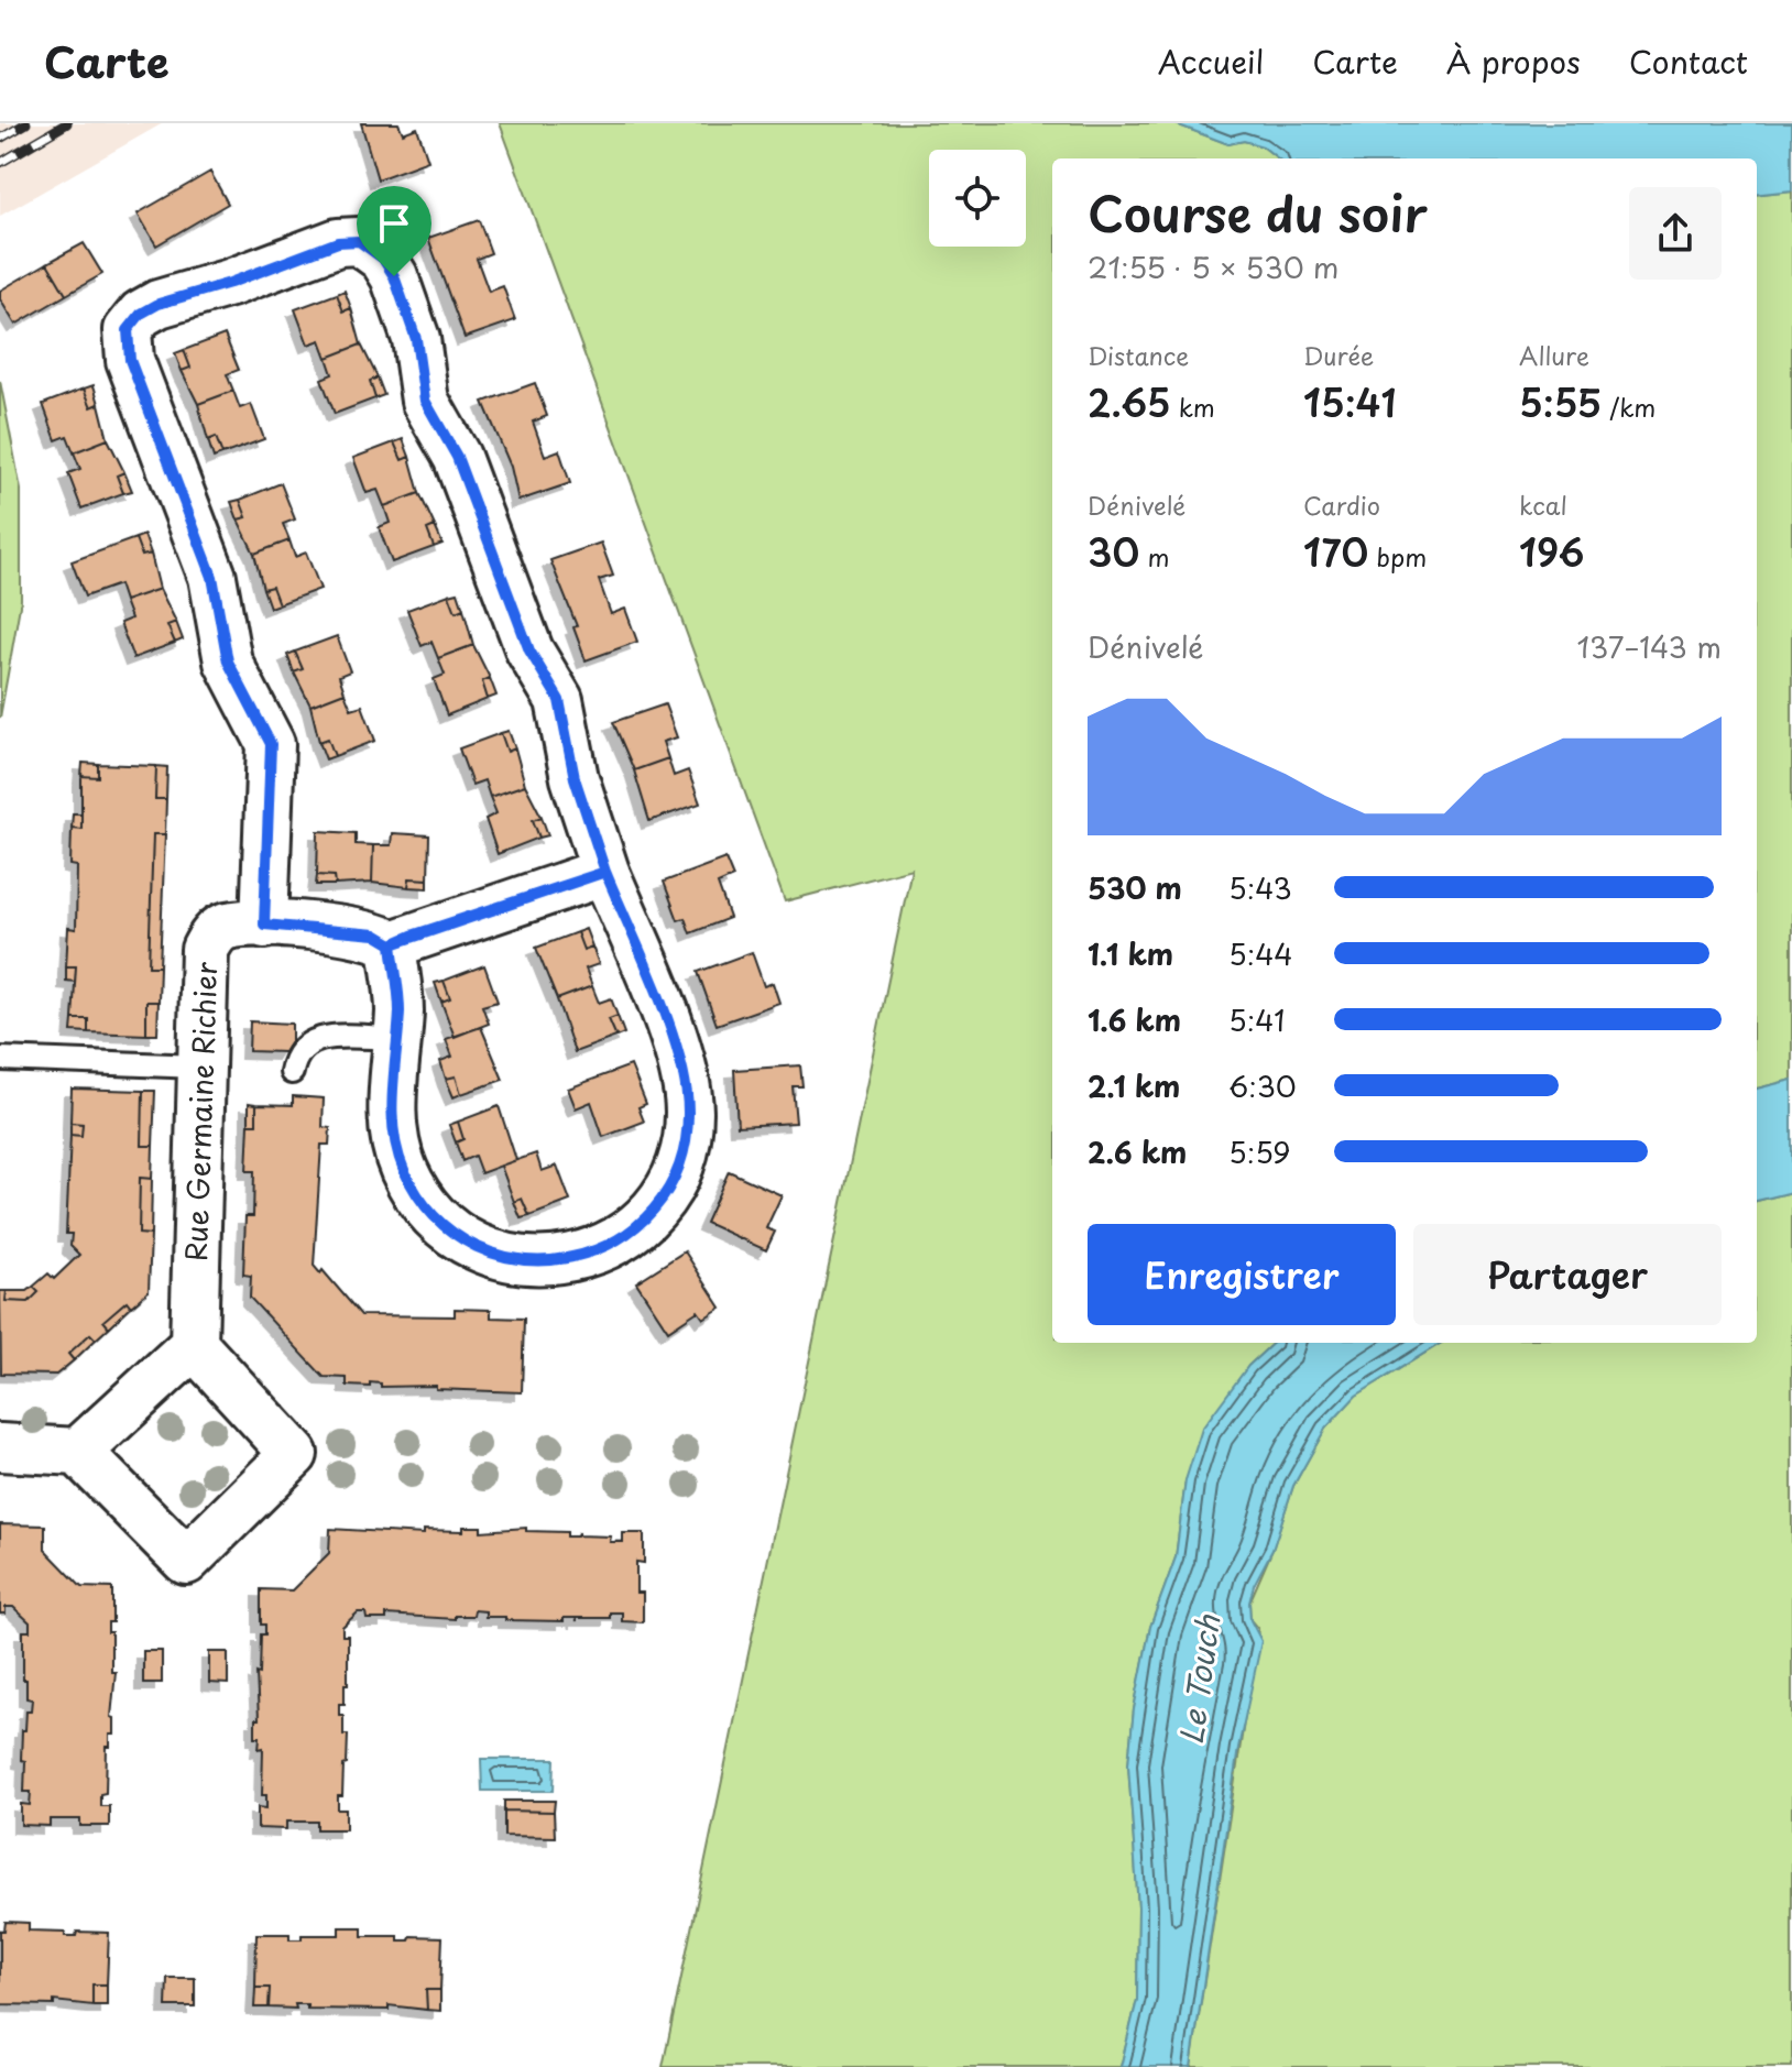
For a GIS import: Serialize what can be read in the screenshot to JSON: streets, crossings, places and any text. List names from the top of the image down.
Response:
{
  "streets": {
    "street": ["Rue Germaine Richier"]
  },
  "water": ["Le Touch"],
  "page": {
    "header": "Carte",
    "nav": [
      "Accueil",
      "Carte",
      "À propos",
      "Contact"
    ],
    "heading": ["Course du soir", "21:55 · 5 × 530 m"],
    "stats": [
      ["Distance", "2.65 km"],
      ["Durée", "15:41"],
      ["Allure", "5:55 /km"],
      ["Dénivelé", "30 m"],
      ["Cardio", "170 bpm"],
      ["kcal", "196"]
    ],
    "chart": ["Dénivelé", "137–143 m"],
    "list": [
      {
        "name": "530 m",
        "note": "5:43"
      },
      {
        "name": "1.1 km",
        "note": "5:44"
      },
      {
        "name": "1.6 km",
        "note": "5:41"
      },
      {
        "name": "2.1 km",
        "note": "6:30"
      },
      {
        "name": "2.6 km",
        "note": "5:59"
      }
    ],
    "buttons": ["Enregistrer", "Partager"]
  }
}
